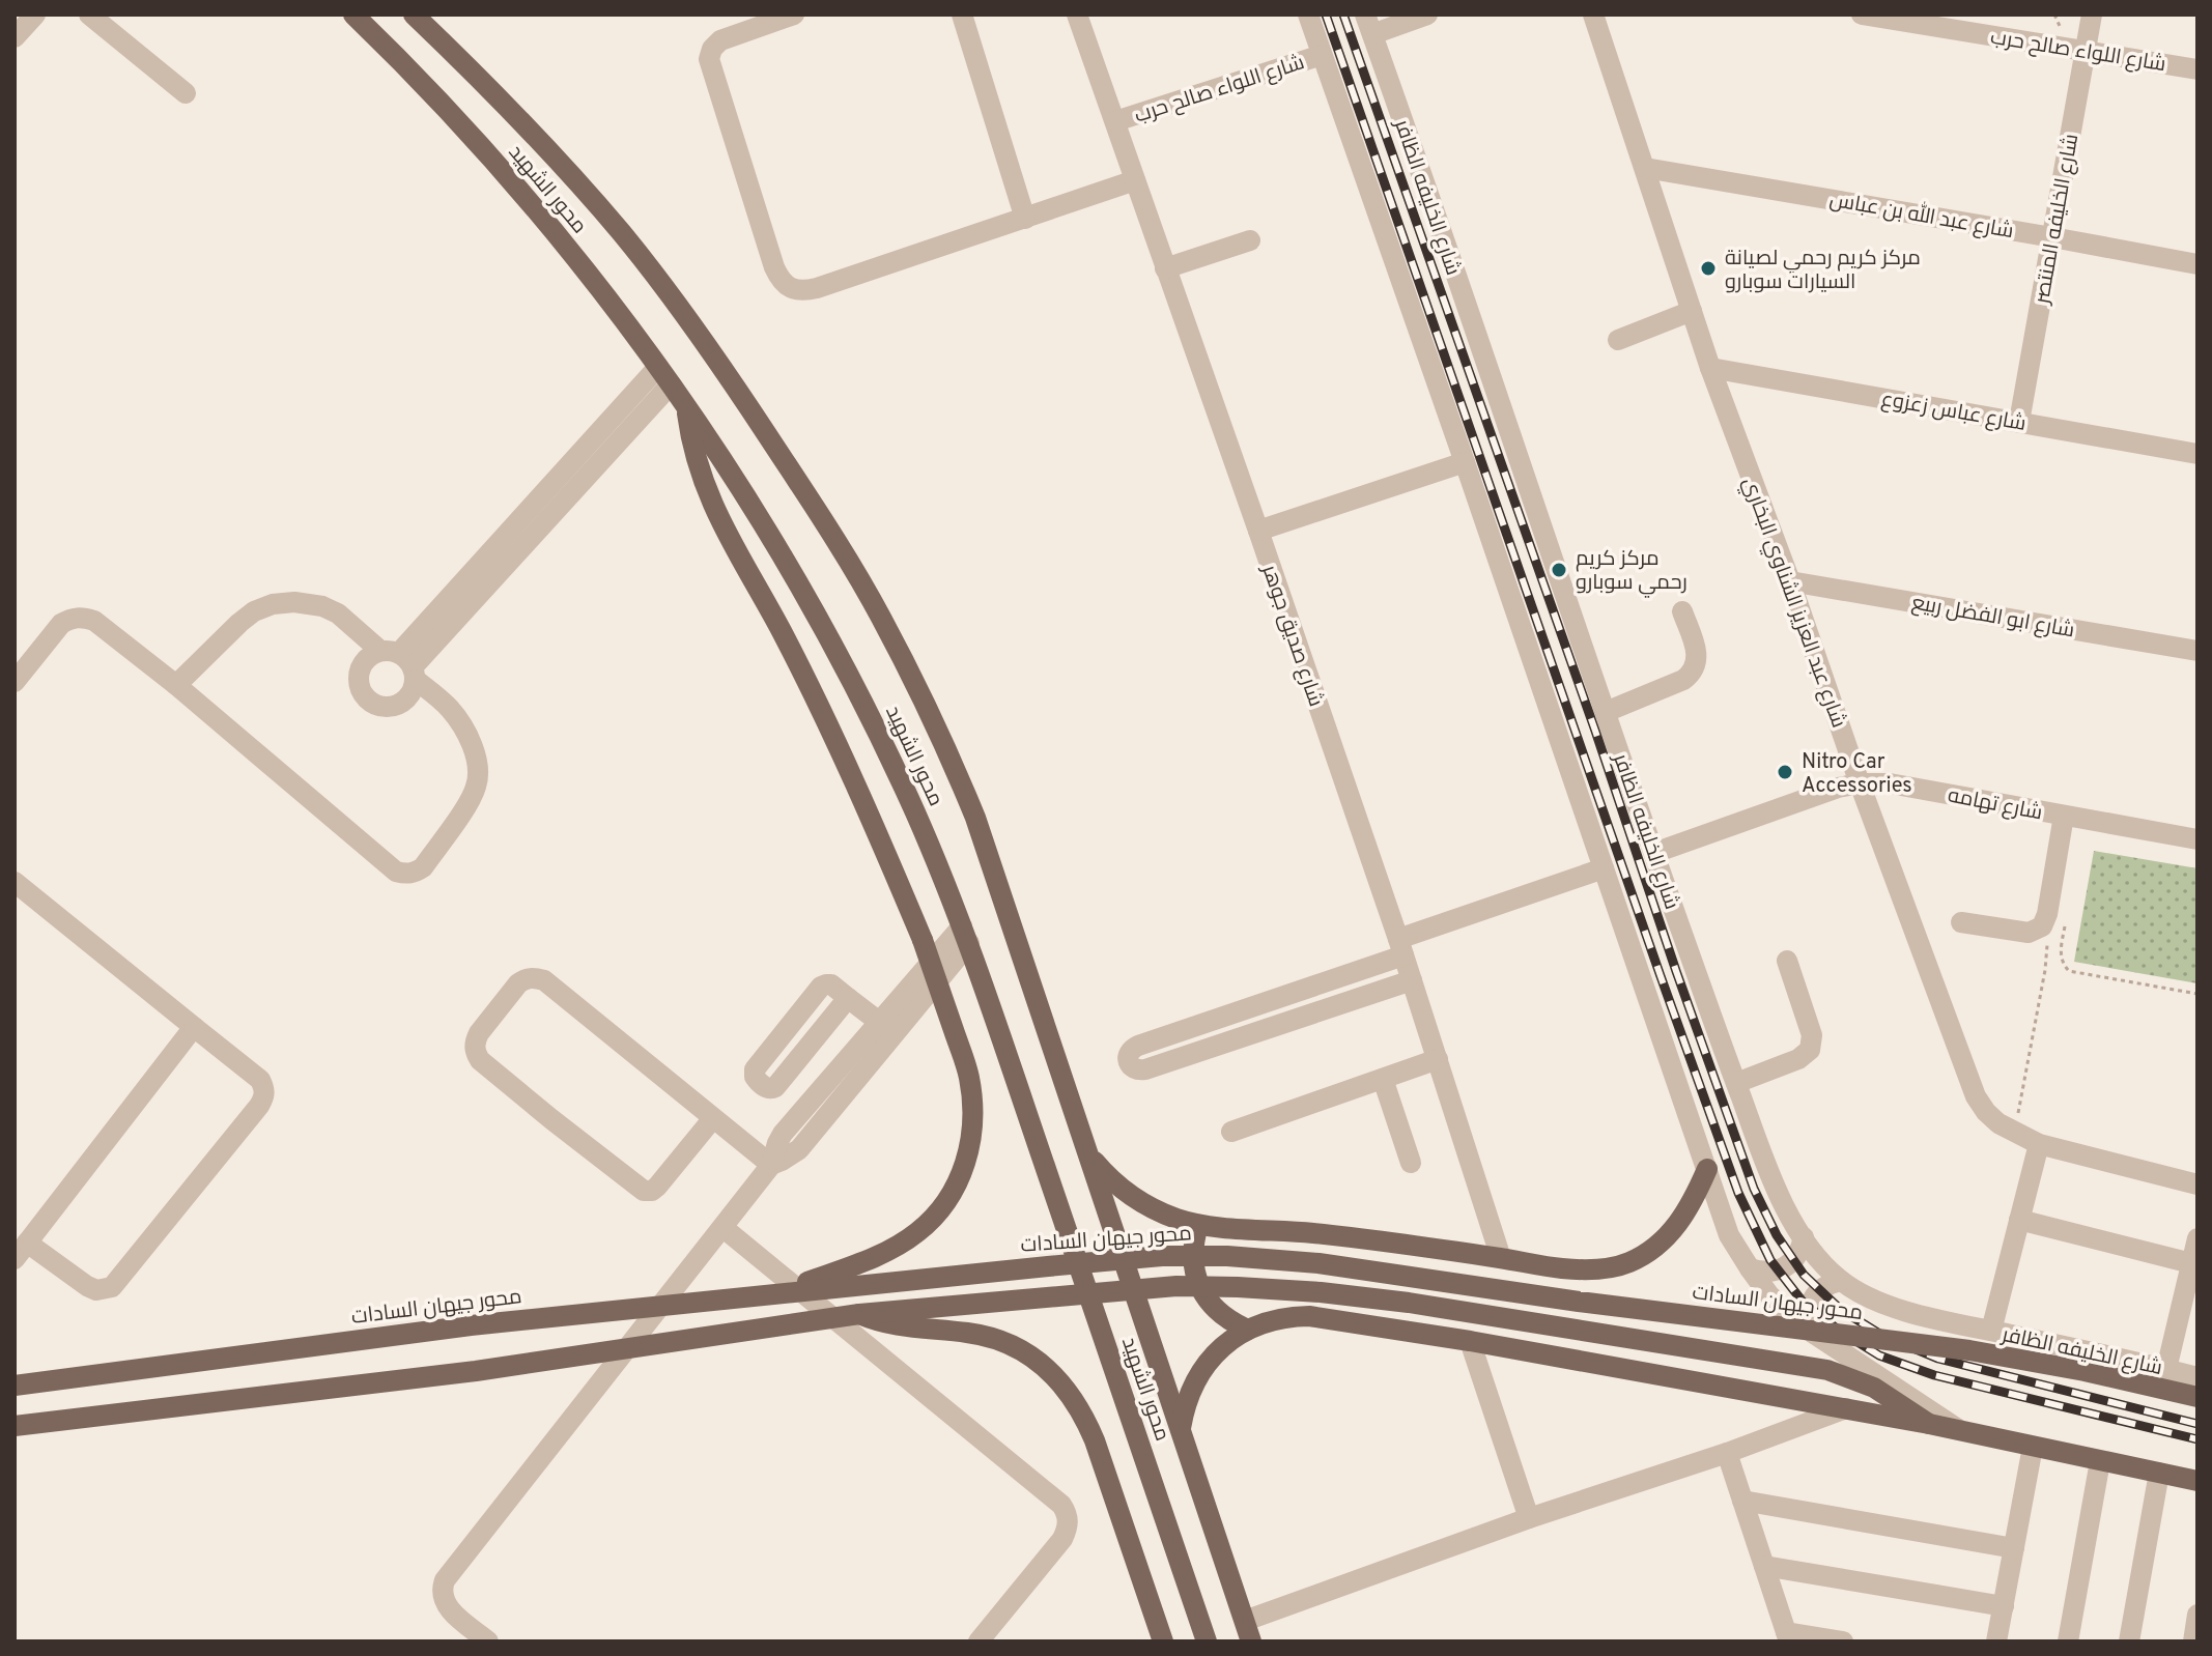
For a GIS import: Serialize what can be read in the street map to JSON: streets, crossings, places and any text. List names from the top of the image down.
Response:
{
  "streets": {
    "main road": ["محور الشهيد", "محور جيهان السادات"],
    "street": [
      "شارع اللواء صالح حرب",
      "شارع الخليفه الظافر",
      "شارع عبد الله بن عباس",
      "شارع الخليفه المنتصر",
      "شارع عباس زعزوع",
      "شارع عبد العزيز الشناوي البخاري",
      "شارع ابو الفضل ربيع",
      "شارع صديق جوهر",
      "شارع تهامه"
    ]
  },
  "crossings": [
    ["شارع اللواء صالح حرب", "شارع الخليفه المنتصر"],
    ["شارع اللواء صالح حرب", "شارع صديق جوهر"],
    ["شارع الخليفه الظافر", "شارع تهامه"],
    ["شارع عبد الله بن عباس", "شارع الخليفه المنتصر"],
    ["شارع عبد الله بن عباس", "شارع عبد العزيز الشناوي البخاري"],
    ["شارع الخليفه المنتصر", "شارع عباس زعزوع"],
    ["شارع عباس زعزوع", "شارع عبد العزيز الشناوي البخاري"],
    ["شارع عبد العزيز الشناوي البخاري", "شارع ابو الفضل ربيع"],
    ["شارع عبد العزيز الشناوي البخاري", "شارع تهامه"]
  ],
  "places": ["مركز كريم رحمي لصيانة السيارات سوبارو", "مركز كريم رحمي سوبارو", "Nitro Car Accessories"]
}
